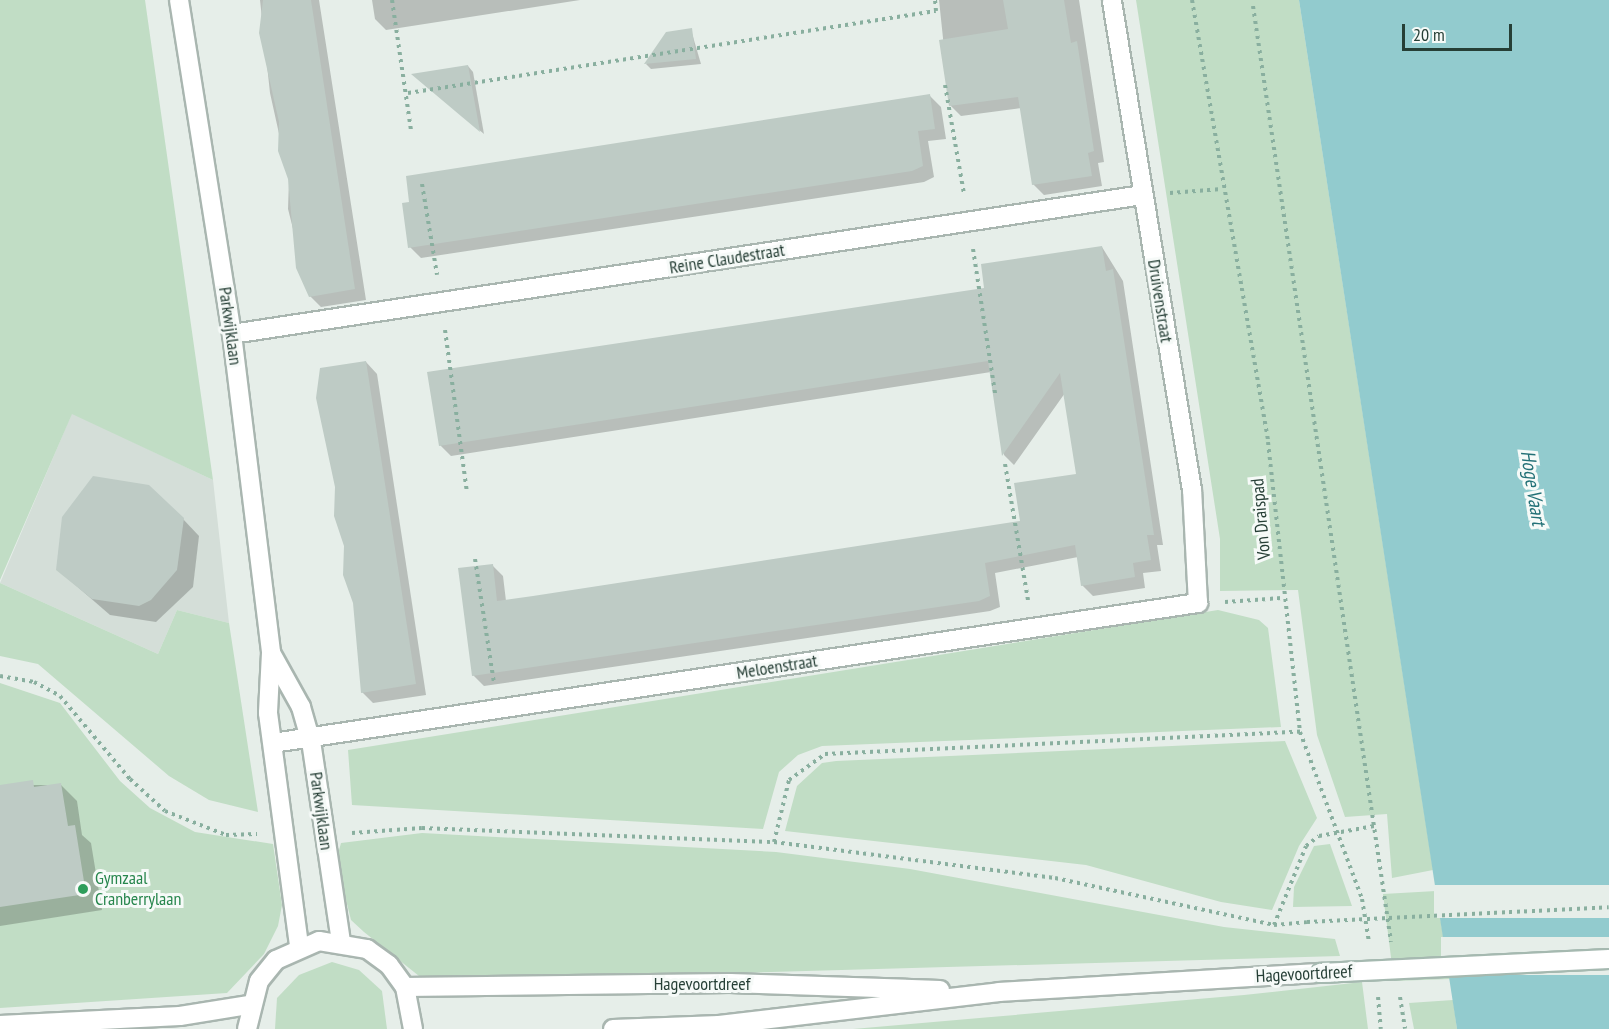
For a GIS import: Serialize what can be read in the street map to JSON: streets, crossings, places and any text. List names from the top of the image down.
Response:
{
  "streets": {
    "street": [
      "Reine Claudestraat",
      "Druivenstraat",
      "Parkwijklaan",
      "Meloenstraat",
      "Hagevoortdreef"
    ],
    "path": ["Von Draispad"]
  },
  "crossings": [
    ["Reine Claudestraat", "Druivenstraat"],
    ["Reine Claudestraat", "Parkwijklaan"],
    ["Druivenstraat", "Meloenstraat"],
    ["Parkwijklaan", "Meloenstraat"]
  ],
  "water": ["Hoge Vaart"],
  "places": ["Gymzaal Cranberrylaan"],
  "scale_bar": "20 m"
}
